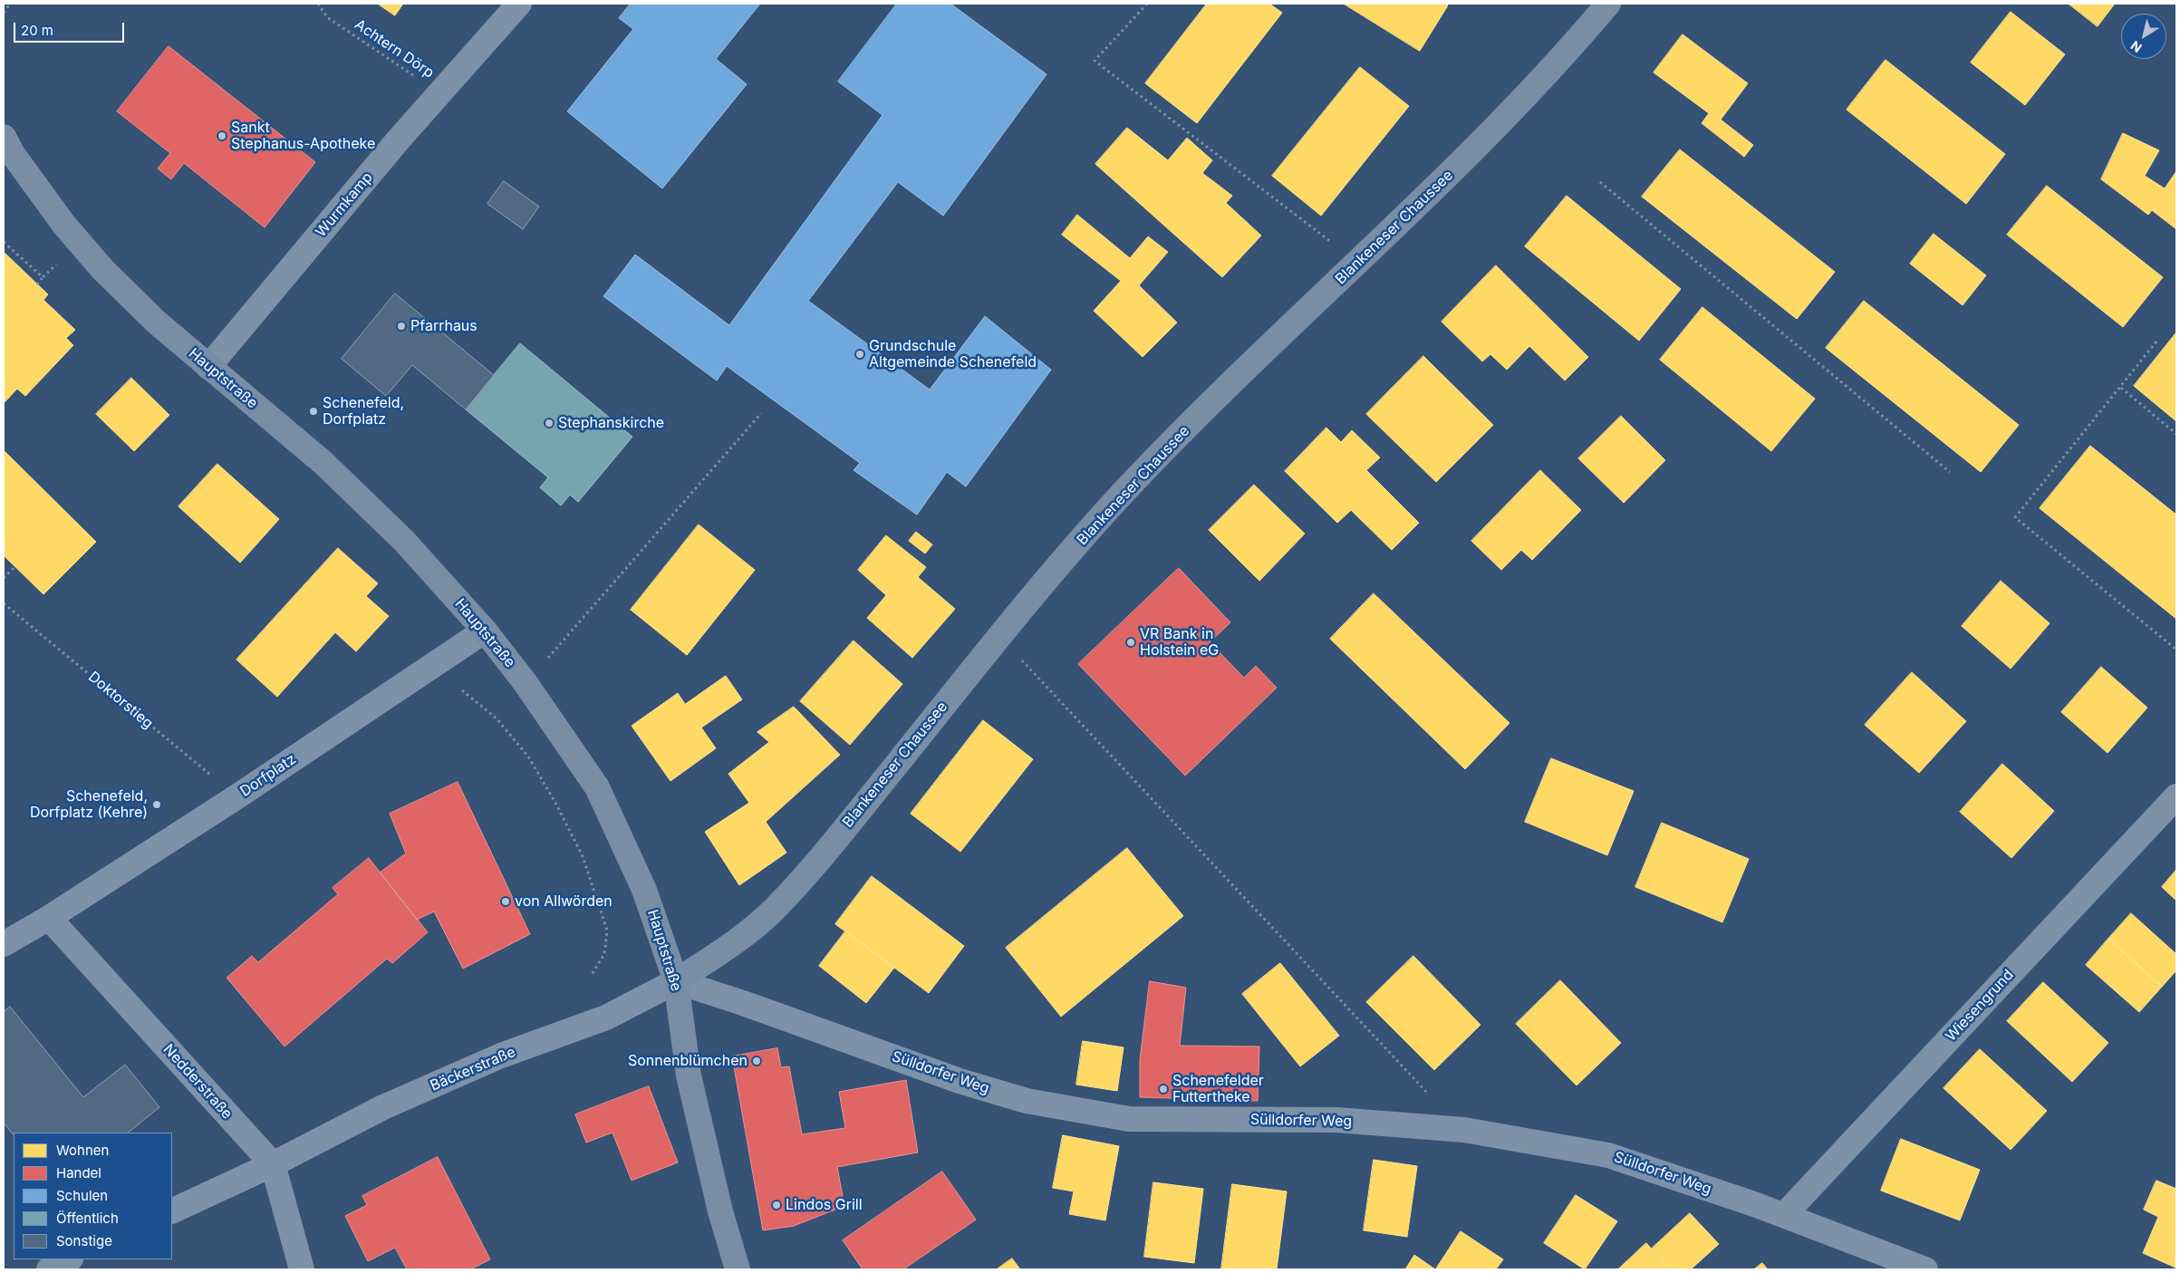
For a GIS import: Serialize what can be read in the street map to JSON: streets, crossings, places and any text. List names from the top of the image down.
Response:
{
  "streets": {
    "main road": ["Blankeneser Chaussee", "Hauptstraße"],
    "street": [
      "Wurmkamp",
      "Dorfplatz",
      "Wiesengrund",
      "Bäckerstraße",
      "Sülldorfer Weg",
      "Nedderstraße"
    ],
    "path": ["Achtern Dörp", "Doktorstieg"]
  },
  "crossings": [
    ["Achtern Dörp", "Wurmkamp"],
    ["Wurmkamp", "Hauptstraße"],
    ["Blankeneser Chaussee", "Hauptstraße"],
    ["Blankeneser Chaussee", "Bäckerstraße"],
    ["Blankeneser Chaussee", "Sülldorfer Weg"],
    ["Hauptstraße", "Dorfplatz"],
    ["Hauptstraße", "Bäckerstraße"],
    ["Hauptstraße", "Sülldorfer Weg"],
    ["Doktorstieg", "Dorfplatz"],
    ["Dorfplatz", "Nedderstraße"],
    ["Wiesengrund", "Sülldorfer Weg"],
    ["Bäckerstraße", "Sülldorfer Weg"],
    ["Bäckerstraße", "Nedderstraße"]
  ],
  "places": [
    "Sankt Stephanus-Apotheke",
    "Pfarrhaus",
    "Grundschule Altgemeinde Schenefeld",
    "Schenefeld, Dorfplatz",
    "Stephanskirche",
    "VR Bank in Holstein eG",
    "Schenefeld, Dorfplatz (Kehre)",
    "von Allwörden",
    "Sonnenblümchen",
    "Schenefelder Futtertheke",
    "Lindos Grill"
  ],
  "legend": [
    "Wohnen",
    "Handel",
    "Schulen",
    "Öffentlich",
    "Sonstige"
  ],
  "scale_bar": "20 m",
  "north": "bottom left"
}
